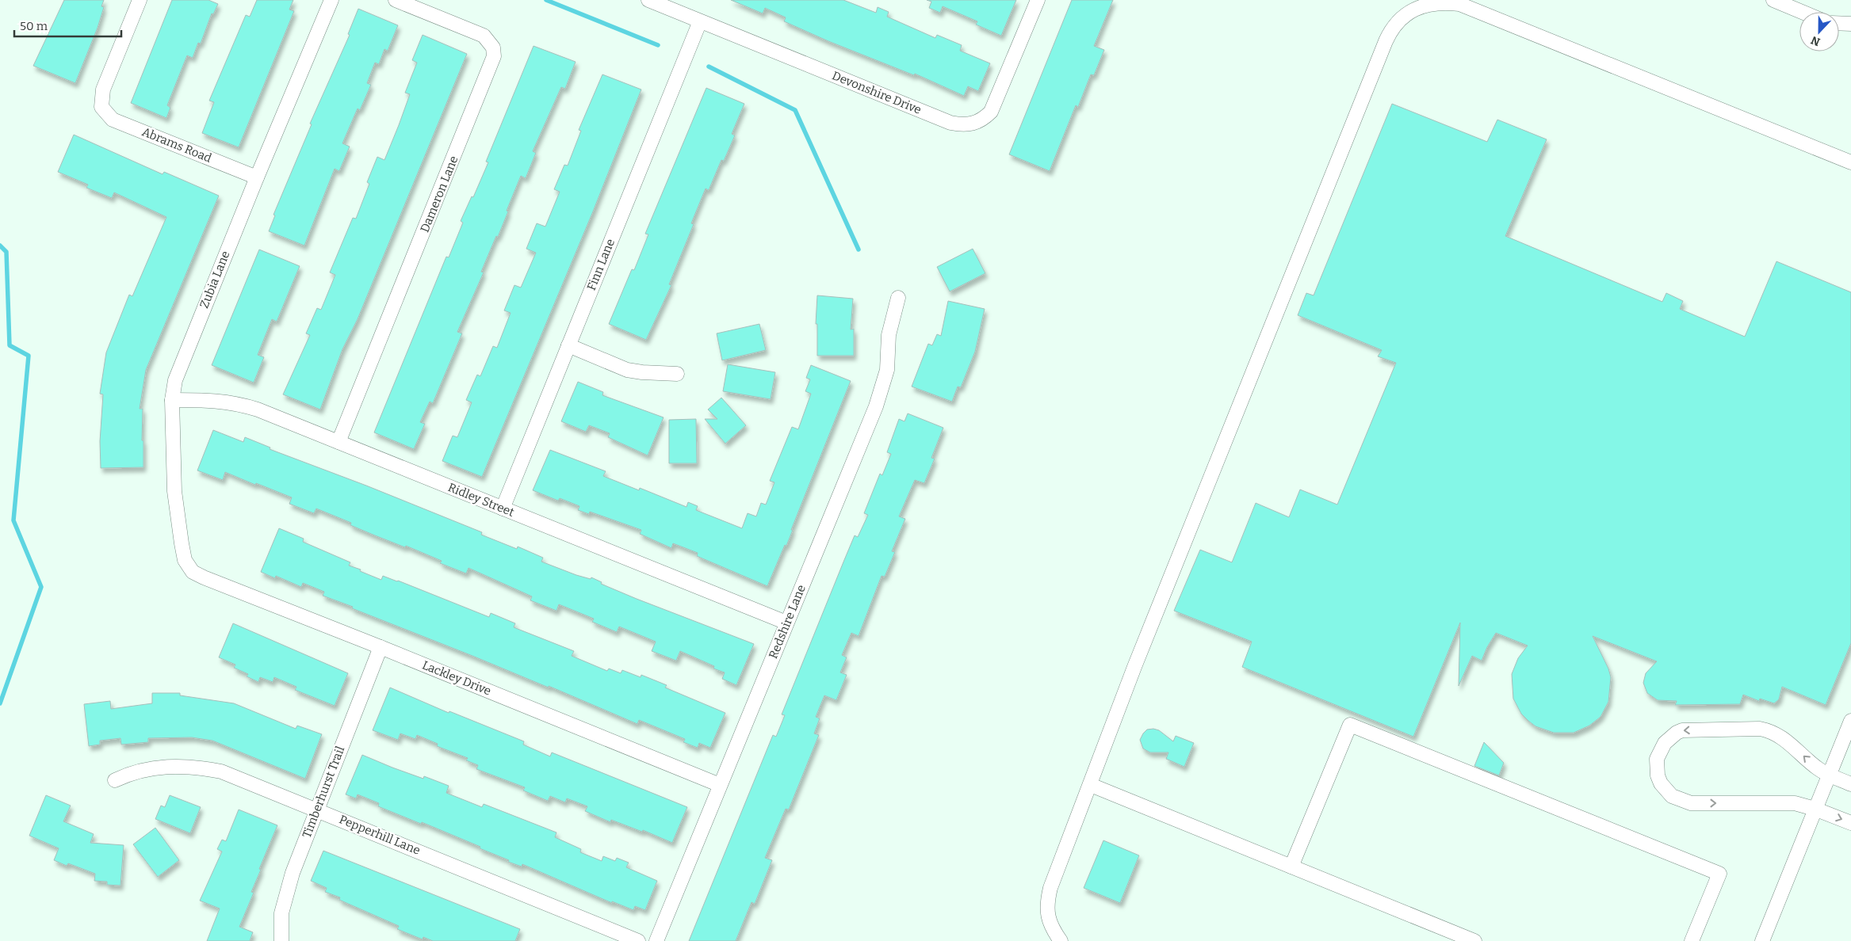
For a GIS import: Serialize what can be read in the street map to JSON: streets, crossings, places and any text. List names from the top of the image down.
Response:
{
  "streets": {
    "street": [
      "Devonshire Drive",
      "Abrams Road",
      "Dameron Lane",
      "Finn Lane",
      "Zubia Lane",
      "Ridley Street",
      "Redshire Lane",
      "Lackley Drive",
      "Timberhurst Trail",
      "Pepperhill Lane"
    ]
  },
  "crossings": [
    ["Devonshire Drive", "Finn Lane"],
    ["Abrams Road", "Zubia Lane"],
    ["Dameron Lane", "Ridley Street"],
    ["Finn Lane", "Ridley Street"],
    ["Zubia Lane", "Ridley Street"],
    ["Zubia Lane", "Lackley Drive"],
    ["Ridley Street", "Redshire Lane"],
    ["Redshire Lane", "Lackley Drive"],
    ["Lackley Drive", "Timberhurst Trail"],
    ["Timberhurst Trail", "Pepperhill Lane"]
  ],
  "scale_bar": "50 m",
  "north": "bottom"
}
